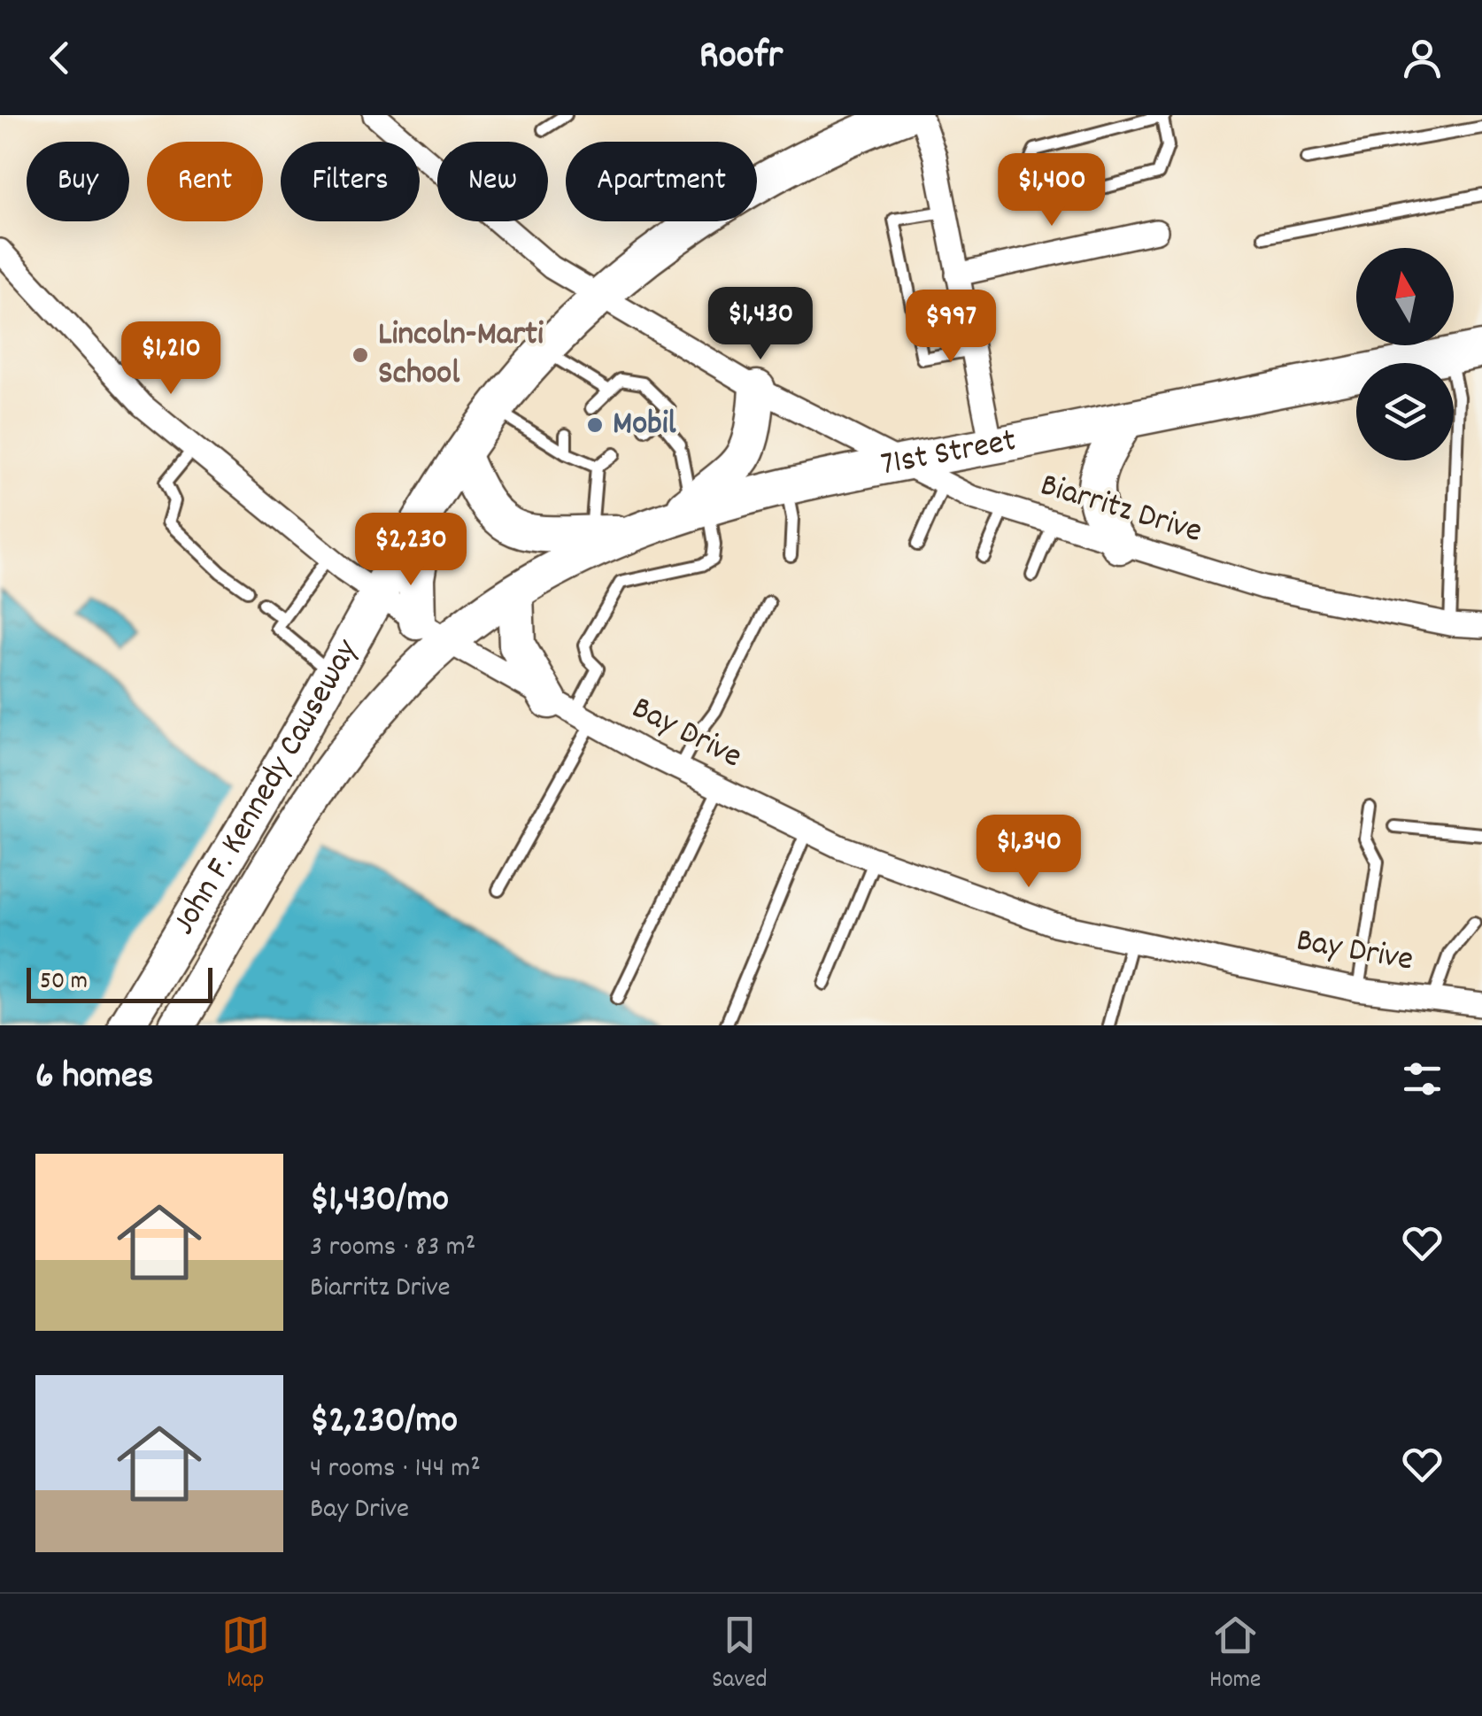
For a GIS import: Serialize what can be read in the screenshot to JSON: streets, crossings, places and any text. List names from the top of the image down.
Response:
{
  "streets": {
    "main road": ["71st Street", "John F. Kennedy Causeway"],
    "street": ["Biarritz Drive", "Bay Drive"]
  },
  "crossings": [
    ["71st Street", "Biarritz Drive"],
    ["71st Street", "Bay Drive"],
    ["71st Street", "John F. Kennedy Causeway"],
    ["Biarritz Drive", "John F. Kennedy Causeway"],
    ["Bay Drive", "John F. Kennedy Causeway"]
  ],
  "places": ["Lincoln-Marti School", "Mobil"],
  "scale_bar": "50 m",
  "north": "top",
  "page": {
    "header": "Roofr",
    "chip": [
      "Buy",
      "Rent",
      "Filters",
      "New",
      "Apartment"
    ],
    "price": [
      "$1,400",
      "$1,430",
      "$997",
      "$1,210",
      "$2,230",
      "$1,340"
    ],
    "scale": "50 m",
    "heading": "6 homes",
    "list": [
      {
        "name": "$1,430/mo",
        "note": "3 rooms · 83 m² · Biarritz Drive"
      },
      {
        "name": "$2,230/mo",
        "note": "4 rooms · 144 m² · Bay Drive"
      }
    ],
    "tabs": ["Map", "Saved", "Home"]
  }
}
